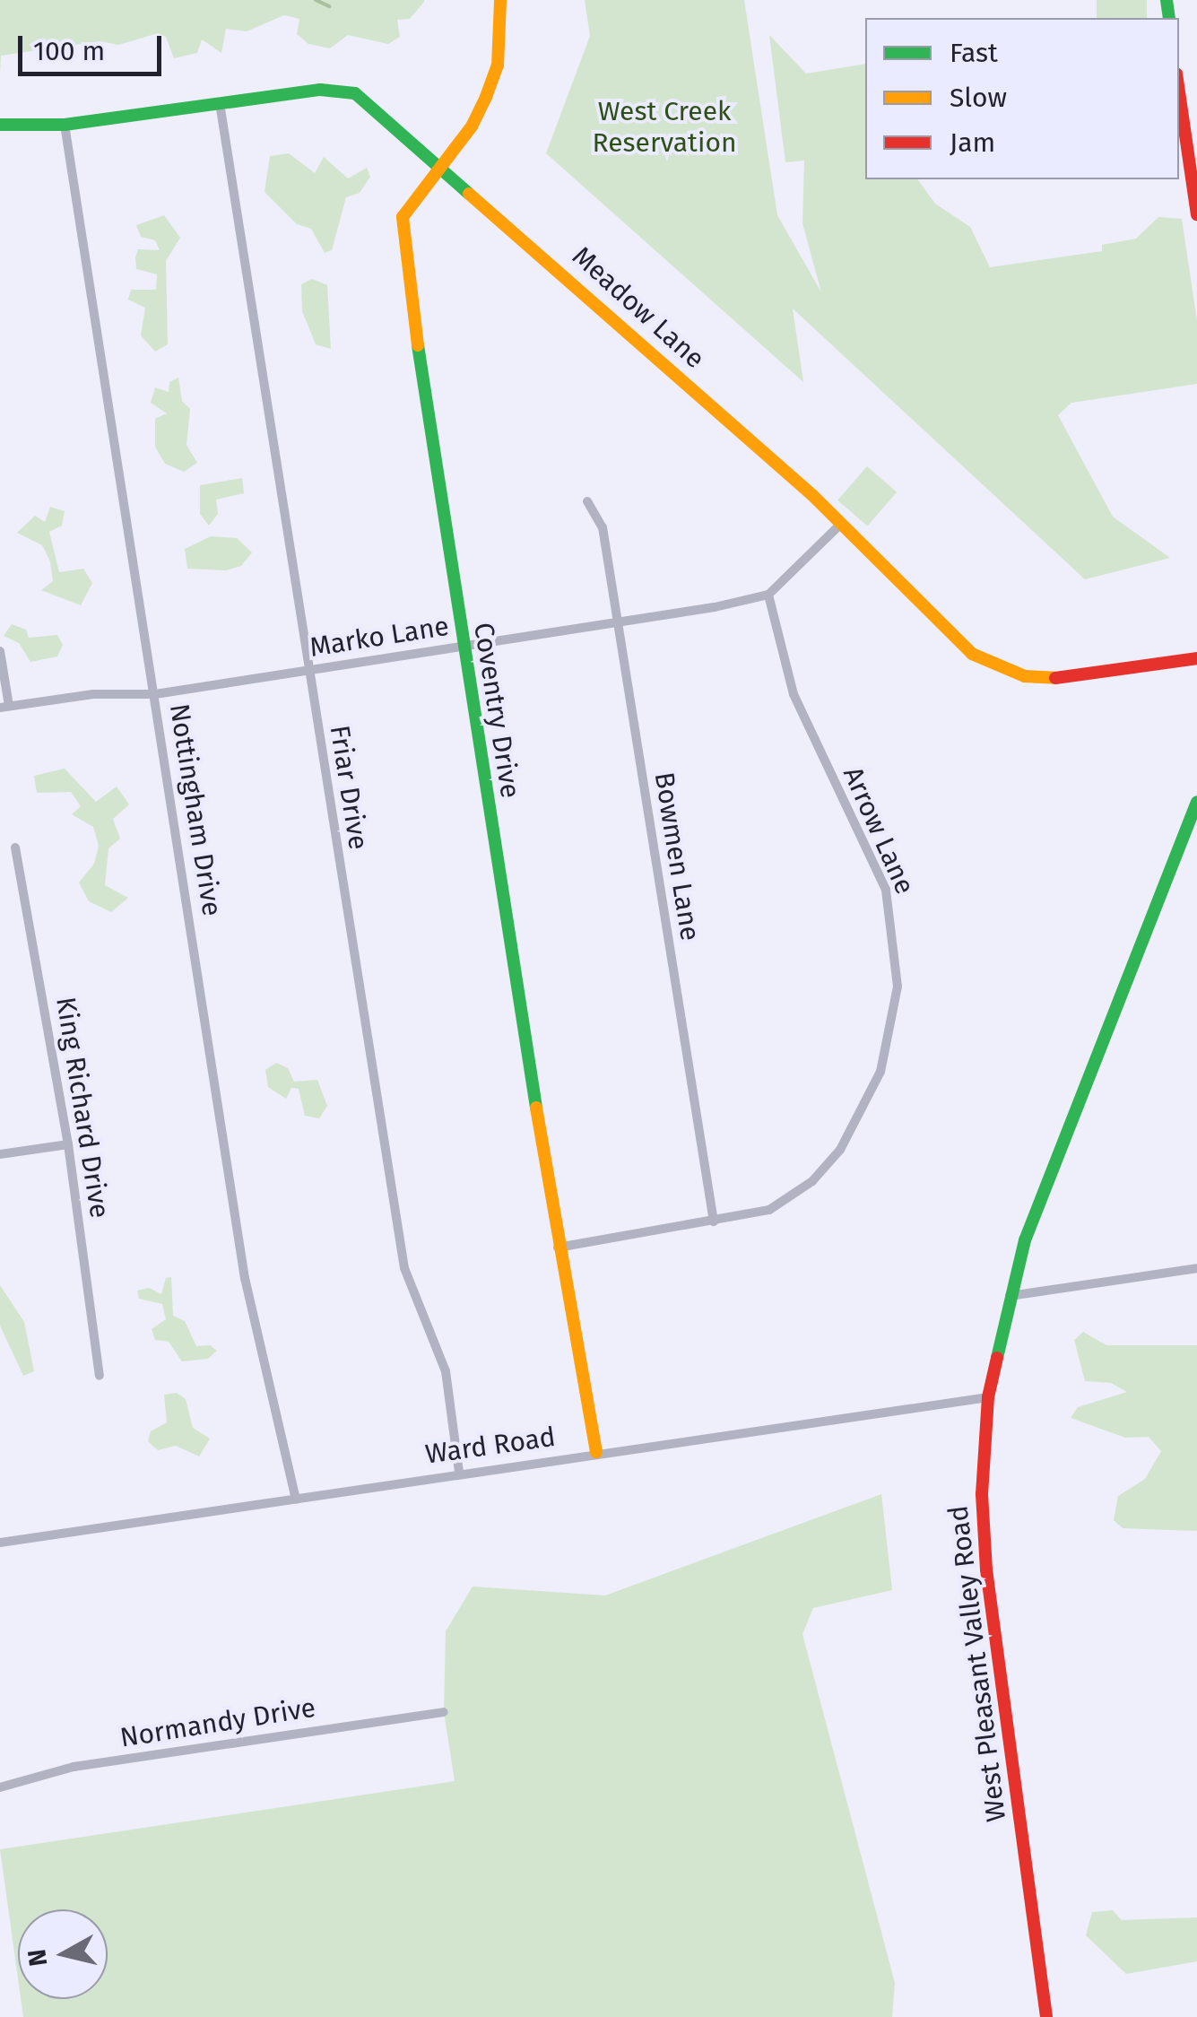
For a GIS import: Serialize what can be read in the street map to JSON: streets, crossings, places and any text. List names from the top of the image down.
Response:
{
  "streets": {
    "street": [
      "Meadow Lane",
      "Marko Lane",
      "Coventry Drive",
      "Friar Drive",
      "Nottingham Drive",
      "Arrow Lane",
      "Bowmen Lane",
      "King Richard Drive",
      "Ward Road",
      "West Pleasant Valley Road",
      "Normandy Drive"
    ]
  },
  "crossings": [
    ["Meadow Lane", "Coventry Drive"],
    ["Meadow Lane", "Friar Drive"],
    ["Meadow Lane", "Nottingham Drive"],
    ["Marko Lane", "Coventry Drive"],
    ["Marko Lane", "Friar Drive"],
    ["Marko Lane", "Nottingham Drive"],
    ["Marko Lane", "Arrow Lane"],
    ["Marko Lane", "Bowmen Lane"],
    ["Coventry Drive", "Arrow Lane"],
    ["Coventry Drive", "Ward Road"],
    ["Friar Drive", "Ward Road"],
    ["Nottingham Drive", "Ward Road"],
    ["Arrow Lane", "Bowmen Lane"],
    ["Ward Road", "West Pleasant Valley Road"]
  ],
  "parks": ["West Creek Reservation"],
  "legend": ["Fast", "Slow", "Jam"],
  "scale_bar": "100 m",
  "north": "left"
}
